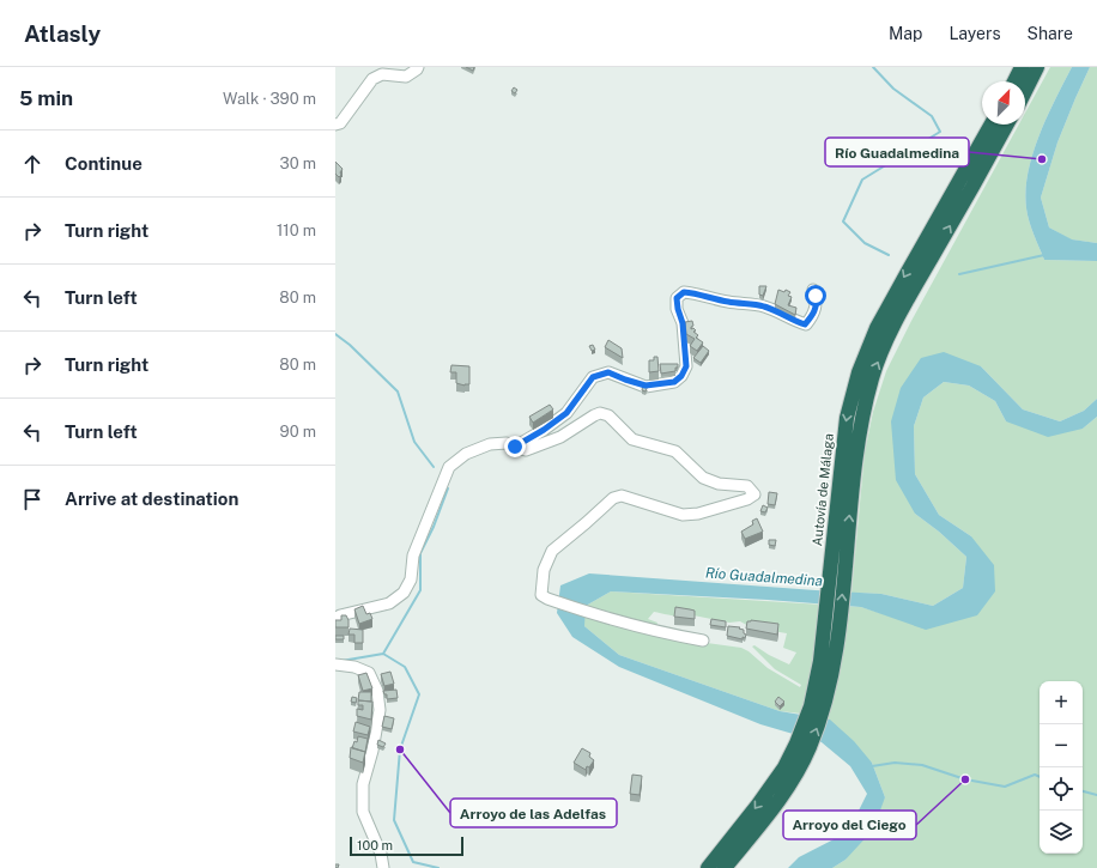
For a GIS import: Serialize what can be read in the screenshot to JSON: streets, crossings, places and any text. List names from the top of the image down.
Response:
{
  "streets": {
    "highway": ["Autovía de Málaga"]
  },
  "water": ["Río Guadalmedina"],
  "places": ["Río Guadalmedina", "Arroyo de las Adelfas", "Arroyo del Ciego"],
  "scale_bar": "100 m",
  "north": "top right",
  "page": {
    "header": "Atlasly",
    "nav": ["Map", "Layers", "Share"],
    "heading": ["5 min", "Walk · 390 m"],
    "list": [
      ["Continue", "30 m"],
      ["Turn right", "110 m"],
      ["Turn left", "80 m"],
      ["Turn right", "80 m"],
      ["Turn left", "90 m"],
      "Arrive at destination"
    ],
    "map_buttons": ["+", "−"],
    "scale": "100 m"
  }
}
